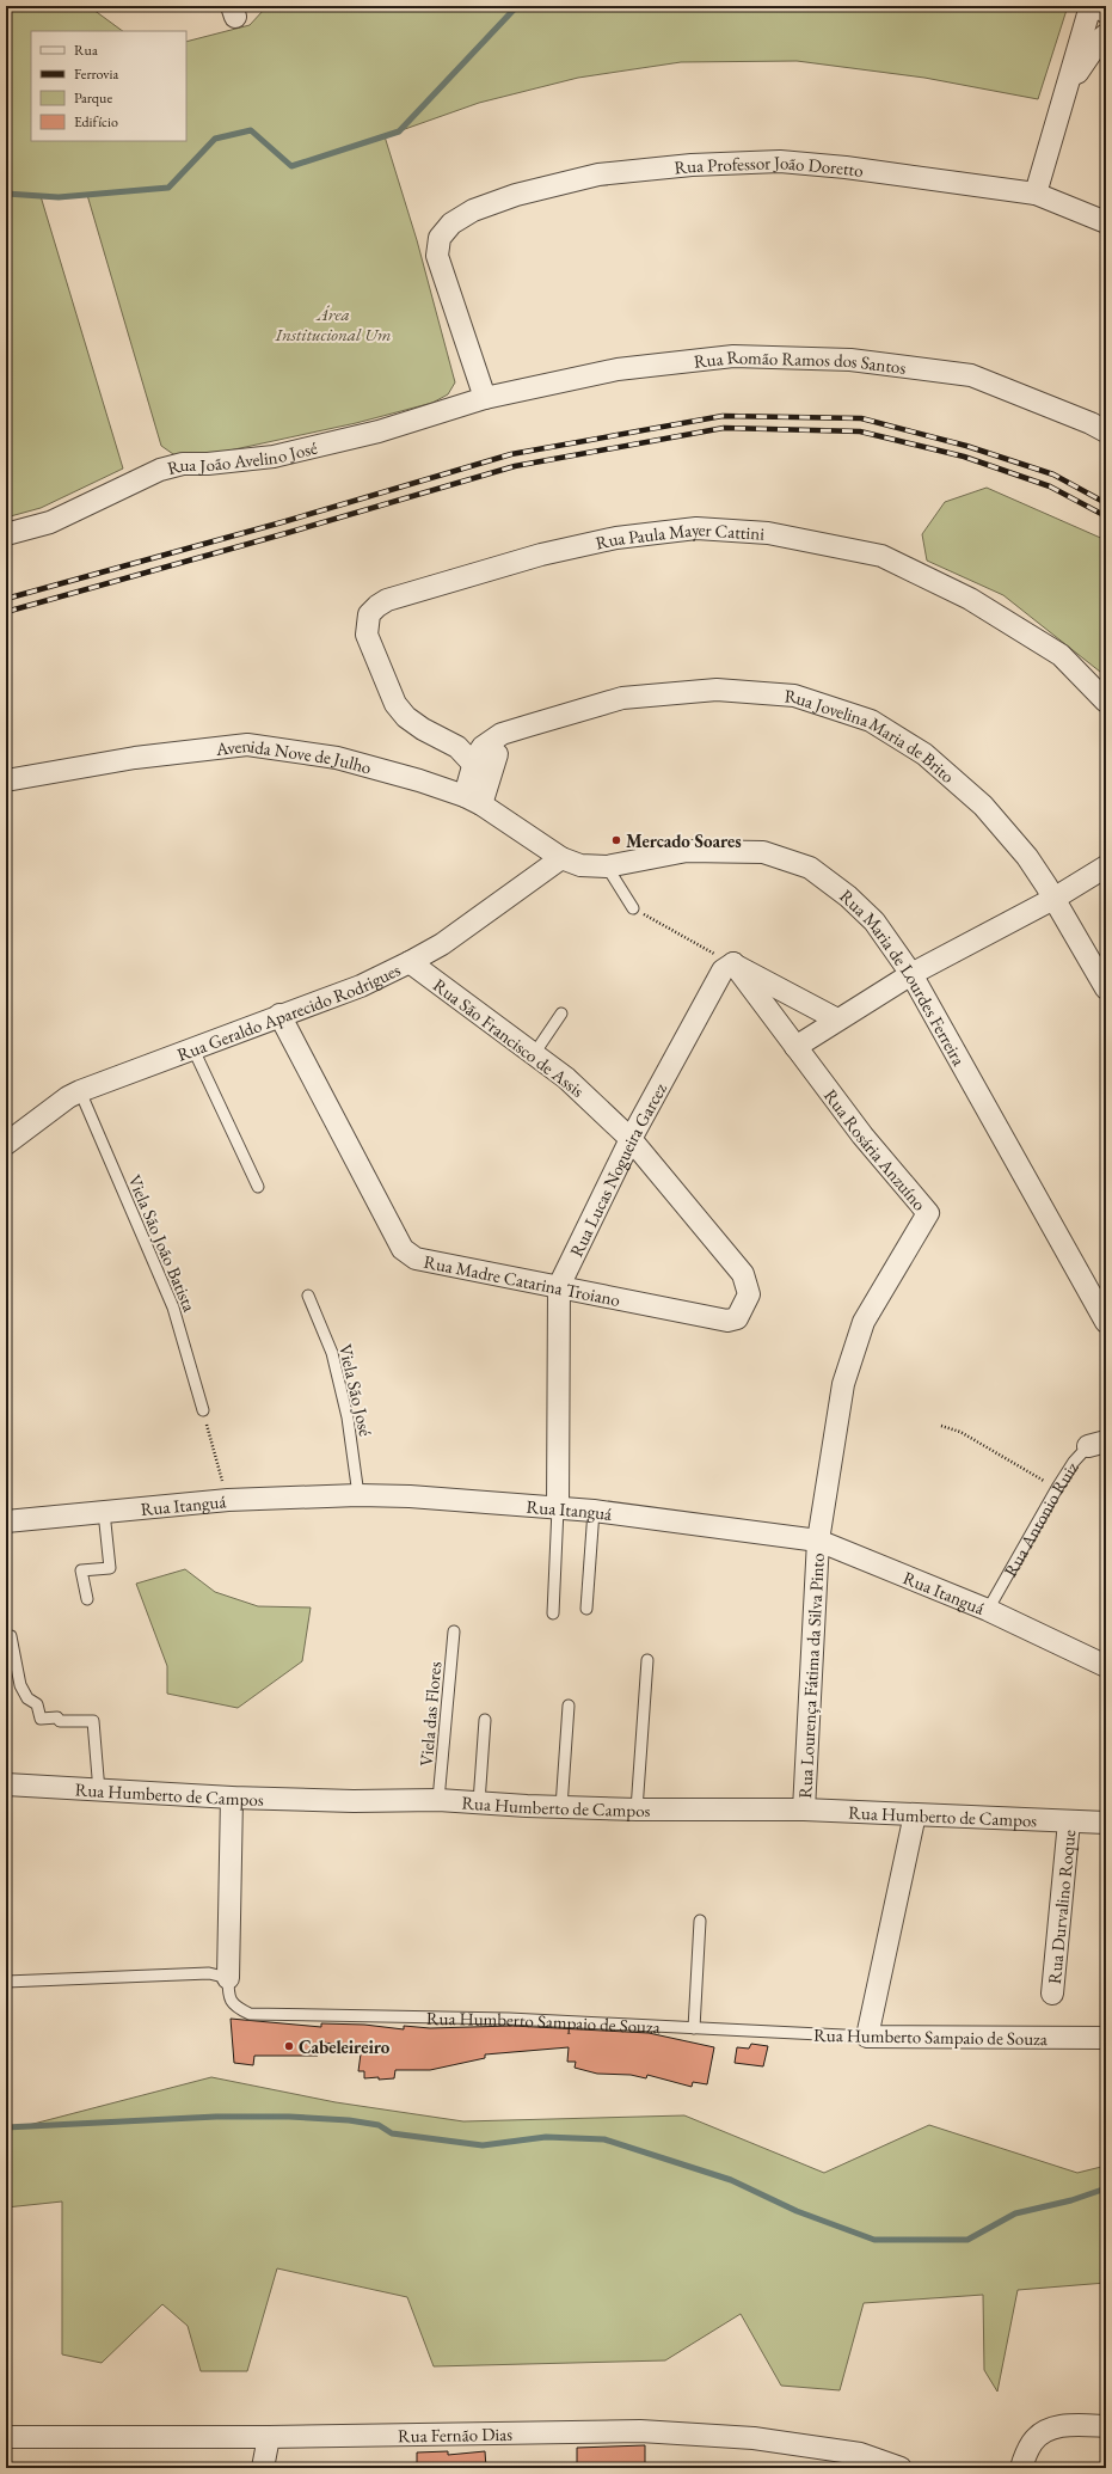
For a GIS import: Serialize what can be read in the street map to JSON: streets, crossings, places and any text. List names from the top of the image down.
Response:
{
  "streets": {
    "street": [
      "Rua Professor João Doretto",
      "Rua Romão Ramos dos Santos",
      "Rua João Avelino José",
      "Rua Paula Mayer Cattini",
      "Rua Jovelina Maria de Brito",
      "Avenida Nove de Julho",
      "Rua Maria de Lourdes Ferreira",
      "Rua Geraldo Aparecido Rodrigues",
      "Rua São Francisco de Assis",
      "Rua Rosária Anzuíno",
      "Rua Lucas Nogueira Garcez",
      "Rua Madre Catarina Troiano",
      "Rua Itanguá",
      "Rua Lourença Fátima da Silva Pinto",
      "Rua Humberto de Campos",
      "Rua Durvalino Roque",
      "Rua Humberto Sampaio de Souza",
      "Rua Fernão Dias"
    ],
    "lane": [
      "Viela São João Batista",
      "Viela São José",
      "Rua Antonio Ruiz",
      "Viela das Flores"
    ]
  },
  "crossings": [
    ["Rua Professor João Doretto", "Rua Romão Ramos dos Santos"],
    ["Rua Professor João Doretto", "Rua João Avelino José"],
    ["Rua Romão Ramos dos Santos", "Rua João Avelino José"],
    ["Rua Paula Mayer Cattini", "Rua Jovelina Maria de Brito"],
    ["Rua Jovelina Maria de Brito", "Avenida Nove de Julho"],
    ["Avenida Nove de Julho", "Rua Maria de Lourdes Ferreira"],
    ["Avenida Nove de Julho", "Rua Geraldo Aparecido Rodrigues"],
    ["Rua Maria de Lourdes Ferreira", "Rua Geraldo Aparecido Rodrigues"],
    ["Rua Geraldo Aparecido Rodrigues", "Rua São Francisco de Assis"],
    ["Rua Geraldo Aparecido Rodrigues", "Viela São João Batista"],
    ["Rua Geraldo Aparecido Rodrigues", "Rua Madre Catarina Troiano"],
    ["Rua São Francisco de Assis", "Rua Lucas Nogueira Garcez"],
    ["Rua São Francisco de Assis", "Rua Madre Catarina Troiano"],
    ["Rua Rosária Anzuíno", "Rua Lucas Nogueira Garcez"],
    ["Rua Rosária Anzuíno", "Rua Itanguá"],
    ["Rua Rosária Anzuíno", "Rua Lourença Fátima da Silva Pinto"],
    ["Rua Lucas Nogueira Garcez", "Rua Madre Catarina Troiano"],
    ["Rua Lucas Nogueira Garcez", "Rua Itanguá"],
    ["Viela São José", "Rua Itanguá"],
    ["Rua Itanguá", "Rua Antonio Ruiz"],
    ["Rua Itanguá", "Rua Lourença Fátima da Silva Pinto"],
    ["Rua Lourença Fátima da Silva Pinto", "Rua Humberto de Campos"],
    ["Viela das Flores", "Rua Humberto de Campos"],
    ["Rua Humberto de Campos", "Rua Durvalino Roque"]
  ],
  "parks": ["Área Institucional Um"],
  "places": ["Mercado Soares", "Cabeleireiro"],
  "legend": [
    "Rua",
    "Ferrovia",
    "Parque",
    "Edifício"
  ]
}
